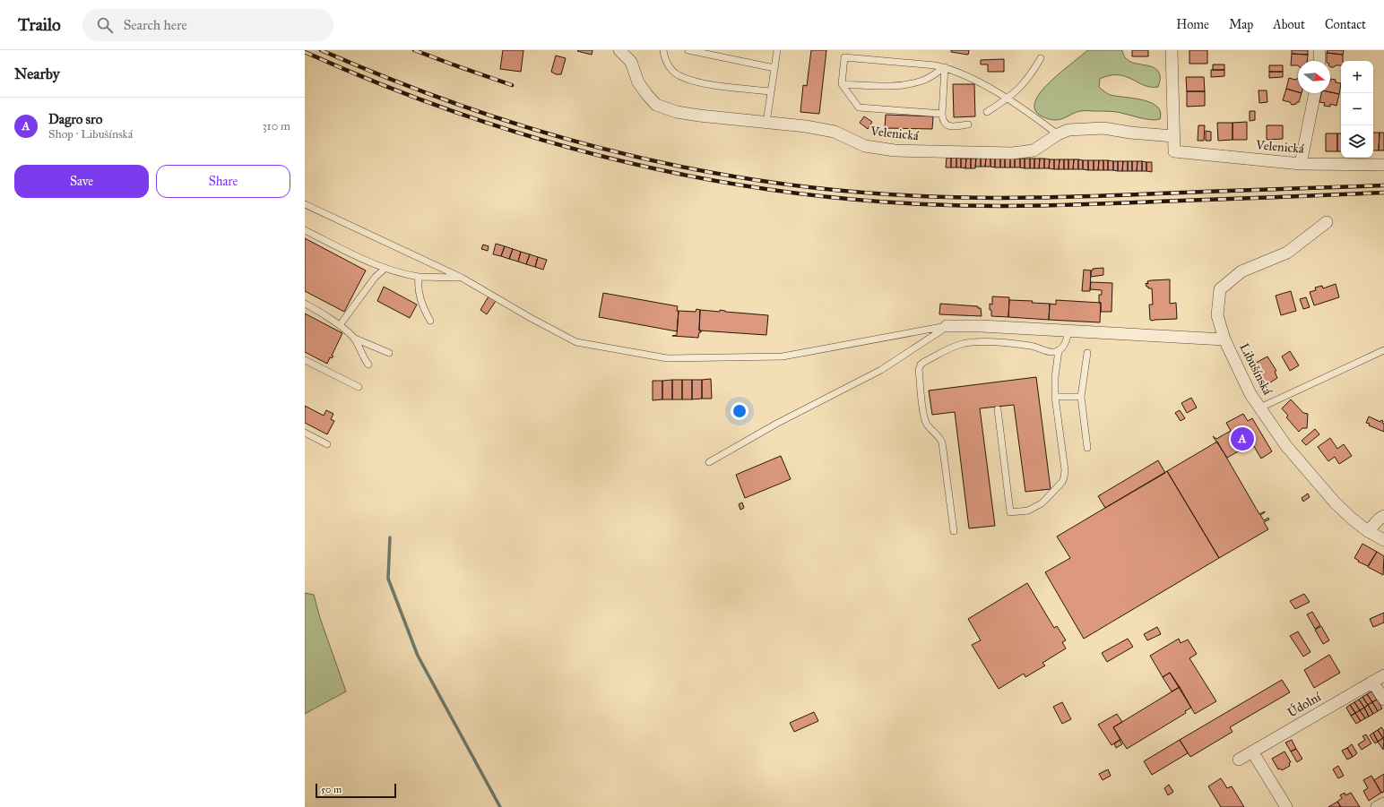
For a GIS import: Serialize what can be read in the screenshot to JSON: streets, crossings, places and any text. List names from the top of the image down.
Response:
{
  "streets": {
    "street": ["Velenická", "Libušínská", "Údolní"]
  },
  "scale_bar": "50 m",
  "north": "right",
  "page": {
    "header": "Trailo",
    "search": "Search here",
    "nav": [
      "Home",
      "Map",
      "About",
      "Contact"
    ],
    "heading": "Nearby",
    "map_buttons": ["+", "−"],
    "list": [
      {
        "mark": "A",
        "name": "Dagro sro",
        "note": "Shop · Libušínská",
        "value": "310 m"
      }
    ],
    "buttons": ["Save", "Share"],
    "pins": "A",
    "scale": "50 m"
  }
}
